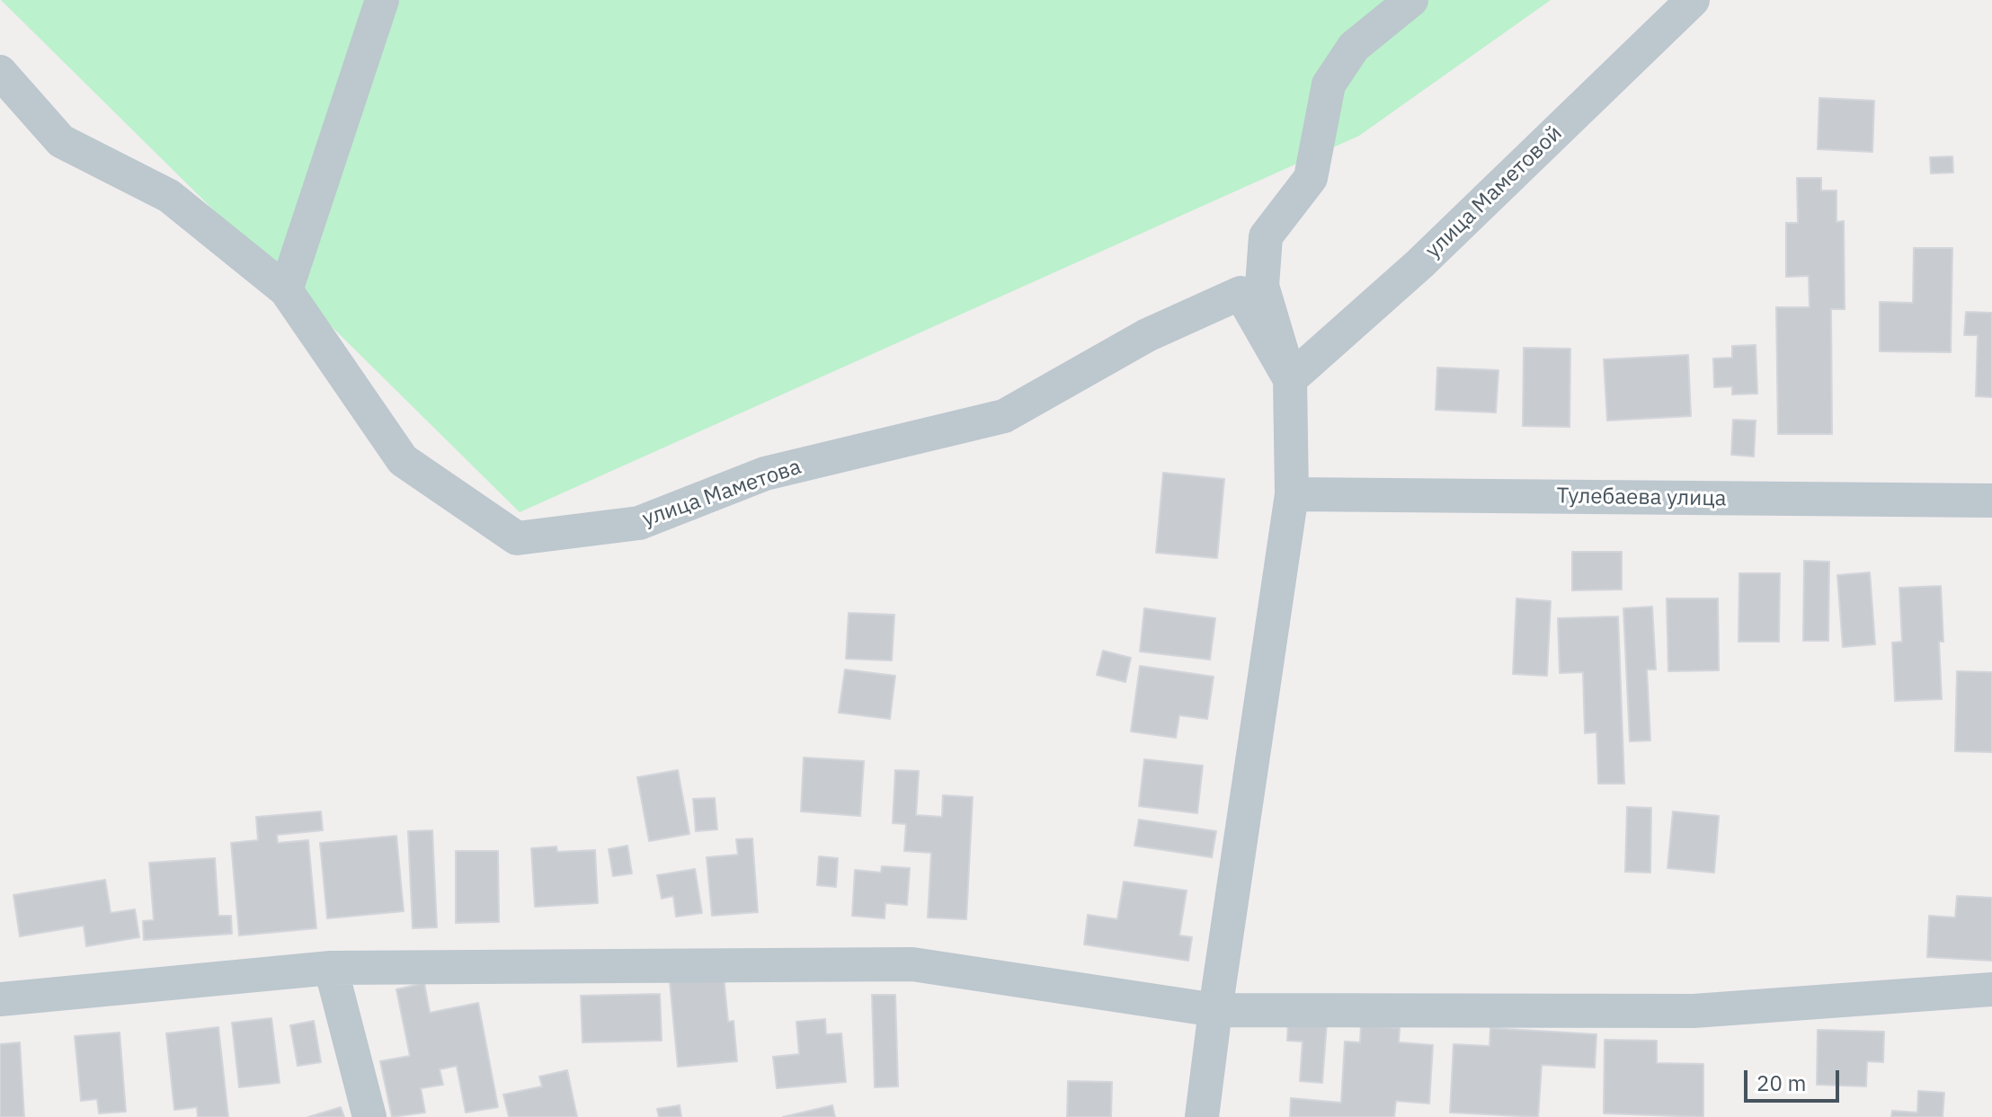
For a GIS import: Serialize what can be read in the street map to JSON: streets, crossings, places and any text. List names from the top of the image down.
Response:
{
  "streets": {
    "street": ["улица Маметовой", "улица Маметова", "Тулебаева улица"]
  },
  "crossings": [
    ["улица Маметовой", "улица Маметова"]
  ],
  "scale_bar": "20 m"
}
